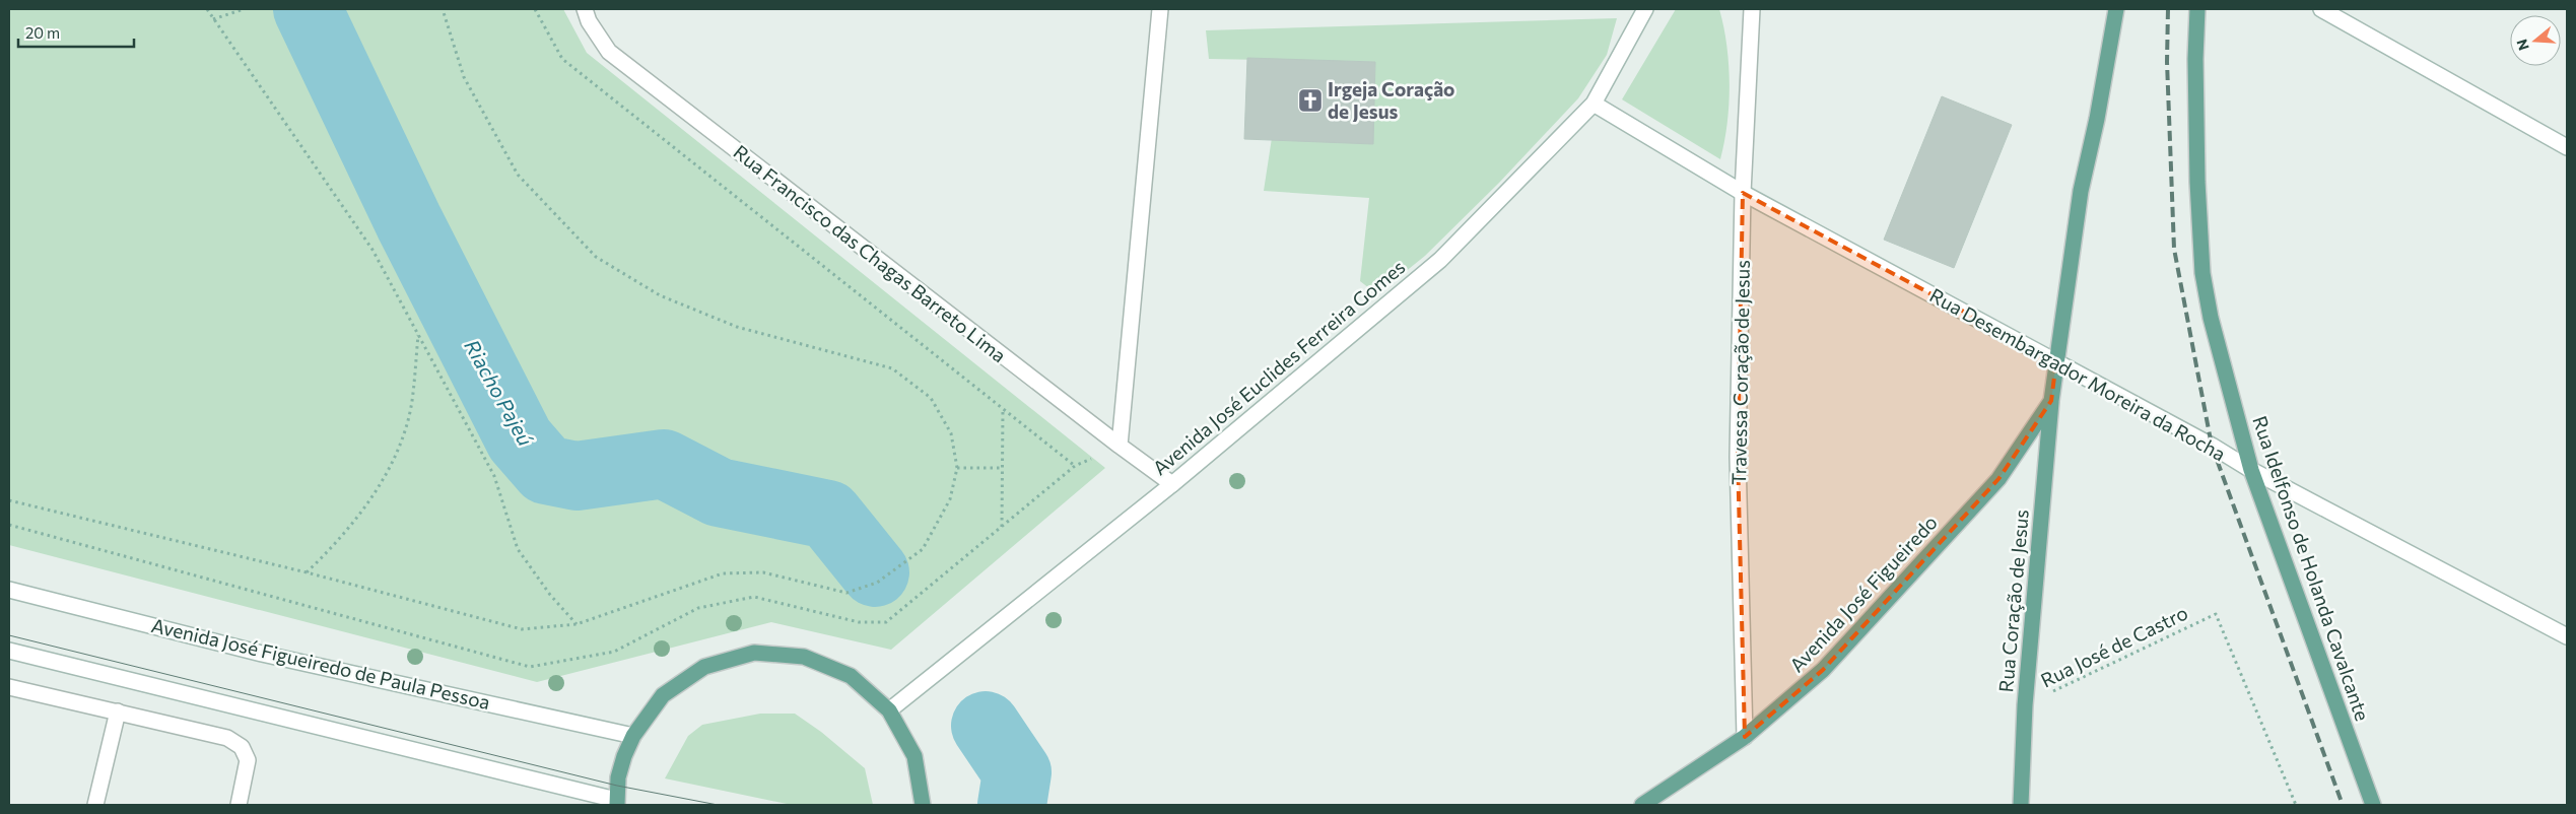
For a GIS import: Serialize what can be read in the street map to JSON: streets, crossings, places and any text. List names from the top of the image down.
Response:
{
  "streets": {
    "main road": ["Rua Idelfonso de Holanda Cavalcante", "Avenida José Figueiredo", "Rua Coração de Jesus"],
    "street": [
      "Rua Francisco das Chagas Barreto Lima",
      "Avenida José Euclides Ferreira Gomes",
      "Travessa Coração de Jesus",
      "Rua Desembargador Moreira da Rocha",
      "Avenida José Figueiredo de Paula Pessoa"
    ],
    "path": ["Rua José de Castro"]
  },
  "crossings": [
    ["Rua Francisco das Chagas Barreto Lima", "Avenida José Euclides Ferreira Gomes"],
    ["Avenida José Euclides Ferreira Gomes", "Rua Desembargador Moreira da Rocha"],
    ["Travessa Coração de Jesus", "Rua Desembargador Moreira da Rocha"],
    ["Travessa Coração de Jesus", "Avenida José Figueiredo"],
    ["Rua Desembargador Moreira da Rocha", "Rua Idelfonso de Holanda Cavalcante"],
    ["Rua Desembargador Moreira da Rocha", "Avenida José Figueiredo"],
    ["Avenida José Figueiredo", "Rua Coração de Jesus"],
    ["Rua Coração de Jesus", "Rua José de Castro"]
  ],
  "water": ["Riacho Pajeú"],
  "places": {
    "church": ["Irgeja Coração de Jesus"]
  },
  "scale_bar": "20 m",
  "north": "left"
}
